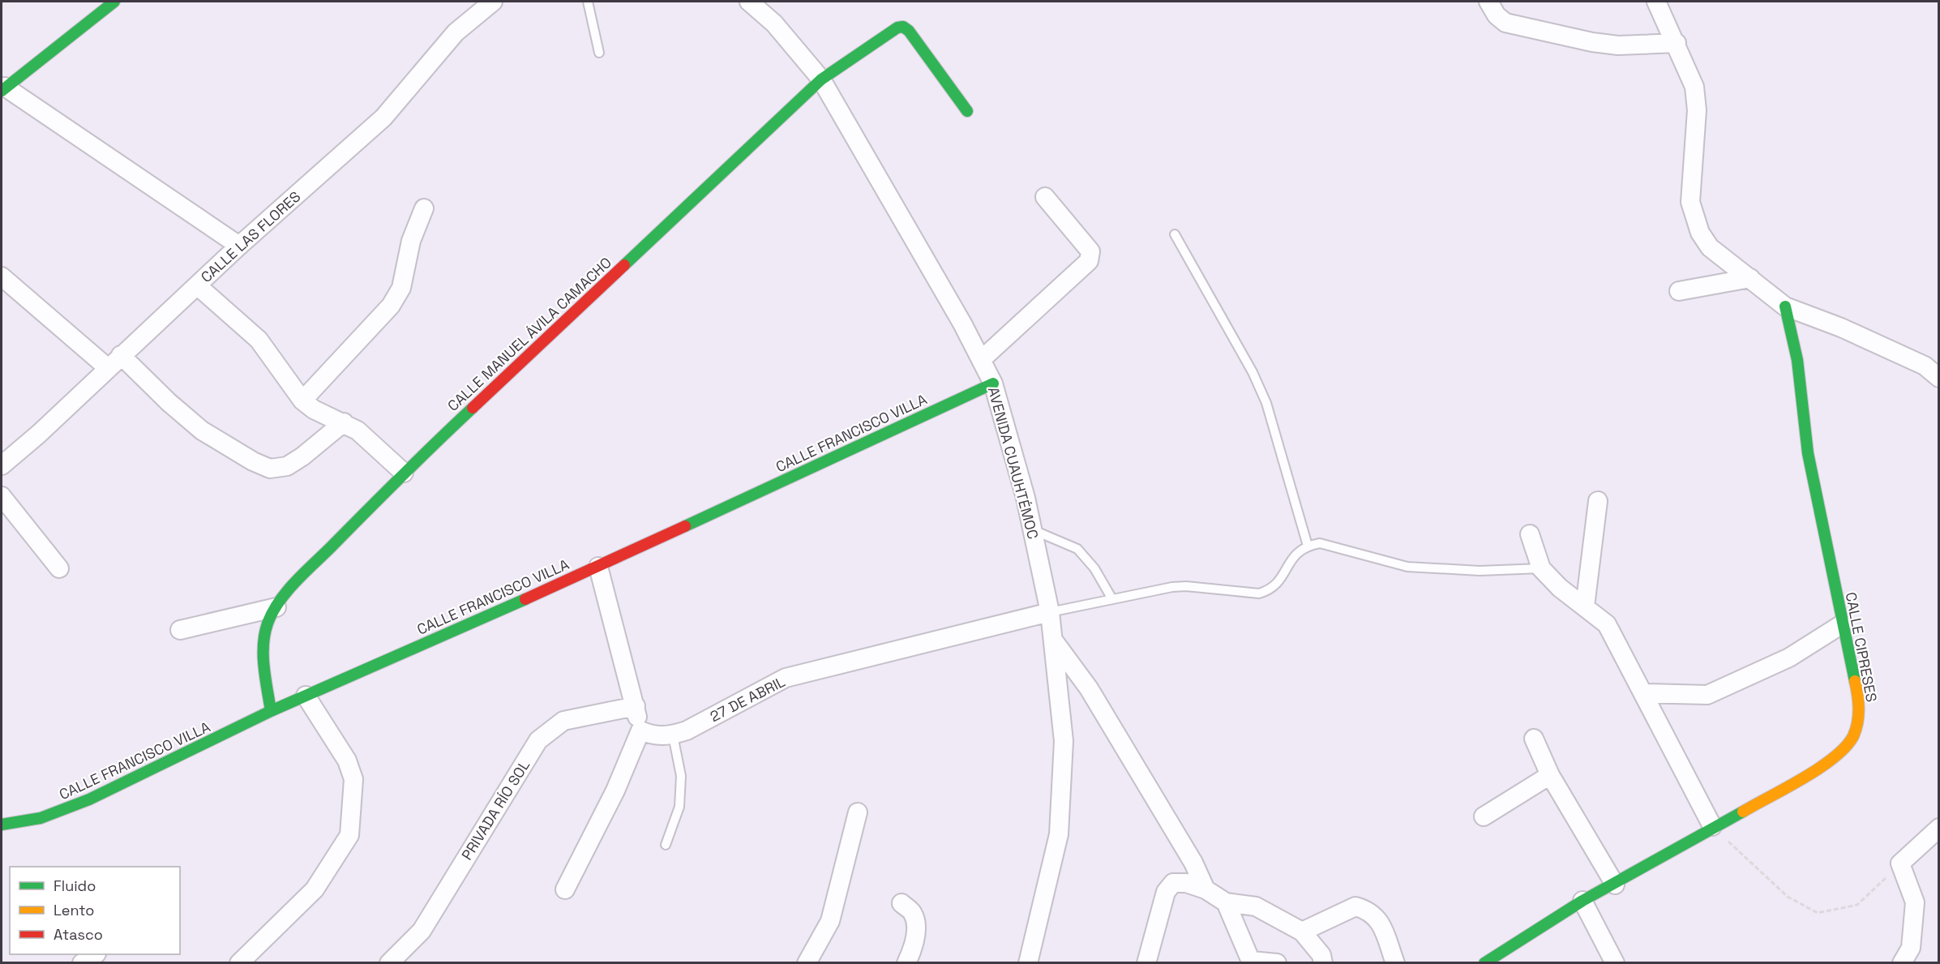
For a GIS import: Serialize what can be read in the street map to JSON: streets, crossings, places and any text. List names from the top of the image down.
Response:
{
  "streets": {
    "street": [
      "CALLE LAS FLORES",
      "CALLE MANUEL ÁVILA CAMACHO",
      "CALLE FRANCISCO VILLA",
      "AVENIDA CUAUHTÉMOC",
      "CALLE CIPRESES",
      "27 DE ABRIL",
      "PRIVADA RÍO SOL"
    ]
  },
  "crossings": [
    ["CALLE MANUEL ÁVILA CAMACHO", "CALLE FRANCISCO VILLA"],
    ["CALLE MANUEL ÁVILA CAMACHO", "AVENIDA CUAUHTÉMOC"],
    ["CALLE FRANCISCO VILLA", "AVENIDA CUAUHTÉMOC"],
    ["AVENIDA CUAUHTÉMOC", "27 DE ABRIL"]
  ],
  "legend": ["Fluido", "Lento", "Atasco"]
}
